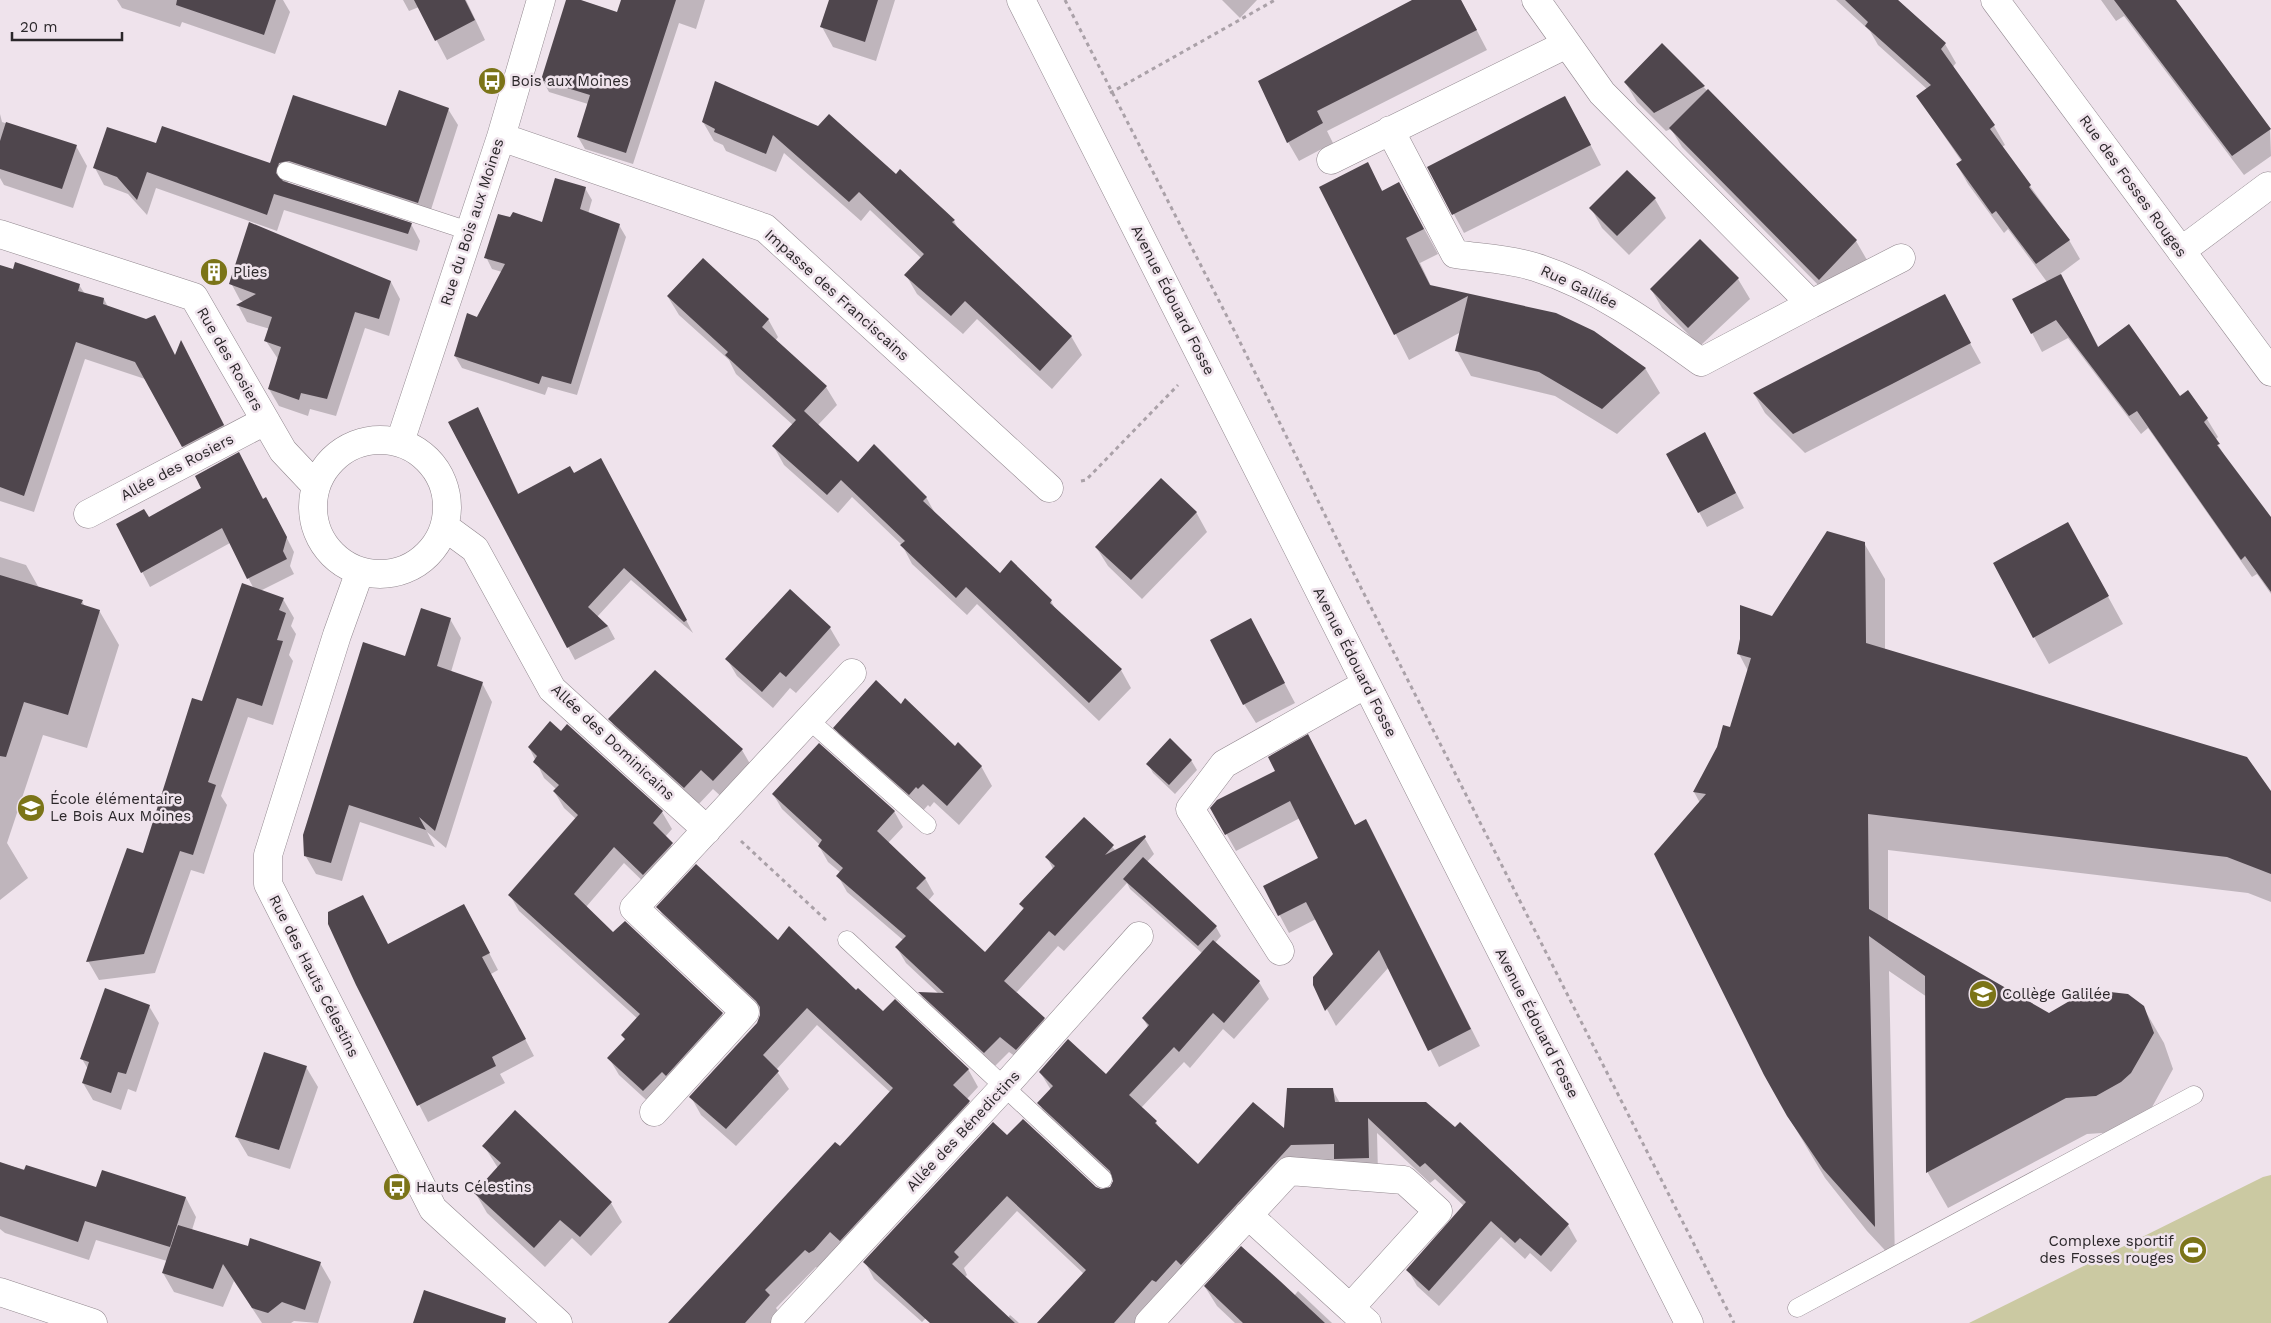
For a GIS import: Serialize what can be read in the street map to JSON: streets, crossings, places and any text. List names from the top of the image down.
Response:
{
  "streets": {
    "street": [
      "Rue des Fosses Rouges",
      "Rue du Bois aux Moines",
      "Rue Galilée",
      "Impasse des Franciscains",
      "Avenue Édouard Fosse",
      "Rue des Rosiers",
      "Allée des Rosiers",
      "Allée des Dominicains",
      "Rue des Hauts Célestins",
      "Allée des Bénedictins"
    ]
  },
  "crossings": [
    ["Rue du Bois aux Moines", "Impasse des Franciscains"],
    ["Rue du Bois aux Moines", "Rue des Rosiers"],
    ["Rue du Bois aux Moines", "Allée des Dominicains"],
    ["Rue du Bois aux Moines", "Rue des Hauts Célestins"],
    ["Rue des Rosiers", "Allée des Rosiers"],
    ["Rue des Rosiers", "Allée des Dominicains"],
    ["Rue des Rosiers", "Rue des Hauts Célestins"],
    ["Allée des Dominicains", "Rue des Hauts Célestins"]
  ],
  "places": {
    "bus stop": ["Bois aux Moines", "Hauts Célestins"],
    "building": ["Plies"],
    "school or university": ["École élémentaire Le Bois Aux Moines", "Collège Galilée"],
    "sports": ["Complexe sportif des Fosses rouges"]
  },
  "scale_bar": "20 m"
}
